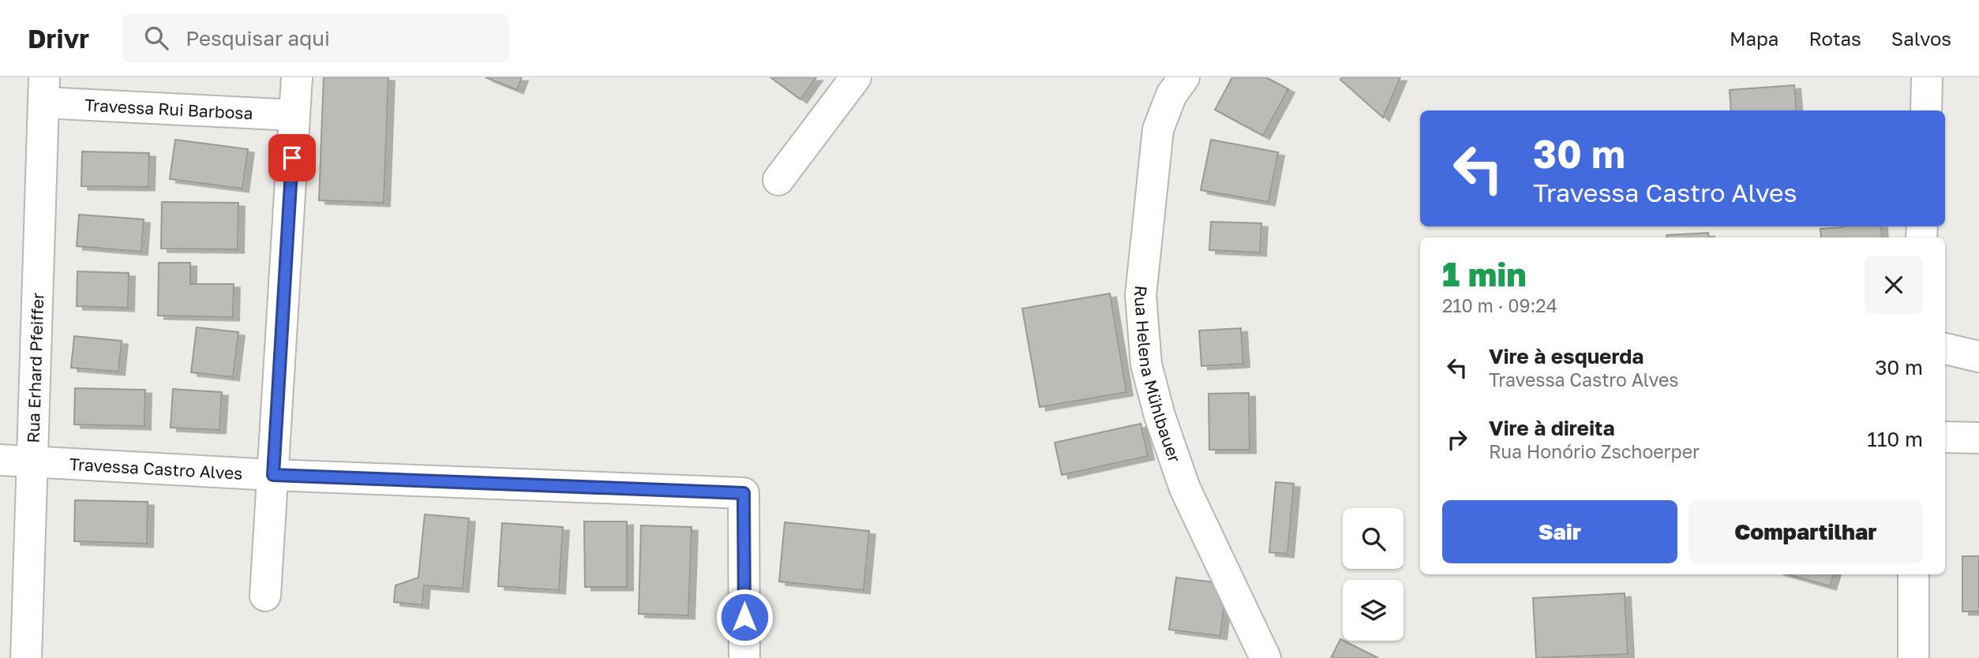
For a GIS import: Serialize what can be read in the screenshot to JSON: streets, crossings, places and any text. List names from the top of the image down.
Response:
{
  "streets": {
    "street": [
      "Travessa Rui Barbosa",
      "Rua Erhard Pfeiffer",
      "Rua Helena Mühlbauer",
      "Travessa Castro Alves"
    ]
  },
  "crossings": [
    ["Travessa Rui Barbosa", "Rua Erhard Pfeiffer"],
    ["Rua Erhard Pfeiffer", "Travessa Castro Alves"]
  ],
  "page": {
    "header": "Drivr",
    "search": "Pesquisar aqui",
    "nav": ["Mapa", "Rotas", "Salvos"],
    "turn": ["30 m", "Travessa Castro Alves"],
    "heading": ["1 min", "210 m · 09:24"],
    "list": [
      {
        "name": "Vire à esquerda",
        "note": "Travessa Castro Alves",
        "value": "30 m"
      },
      {
        "name": "Vire à direita",
        "note": "Rua Honório Zschoerper",
        "value": "110 m"
      }
    ],
    "buttons": ["Sair", "Compartilhar"]
  }
}
